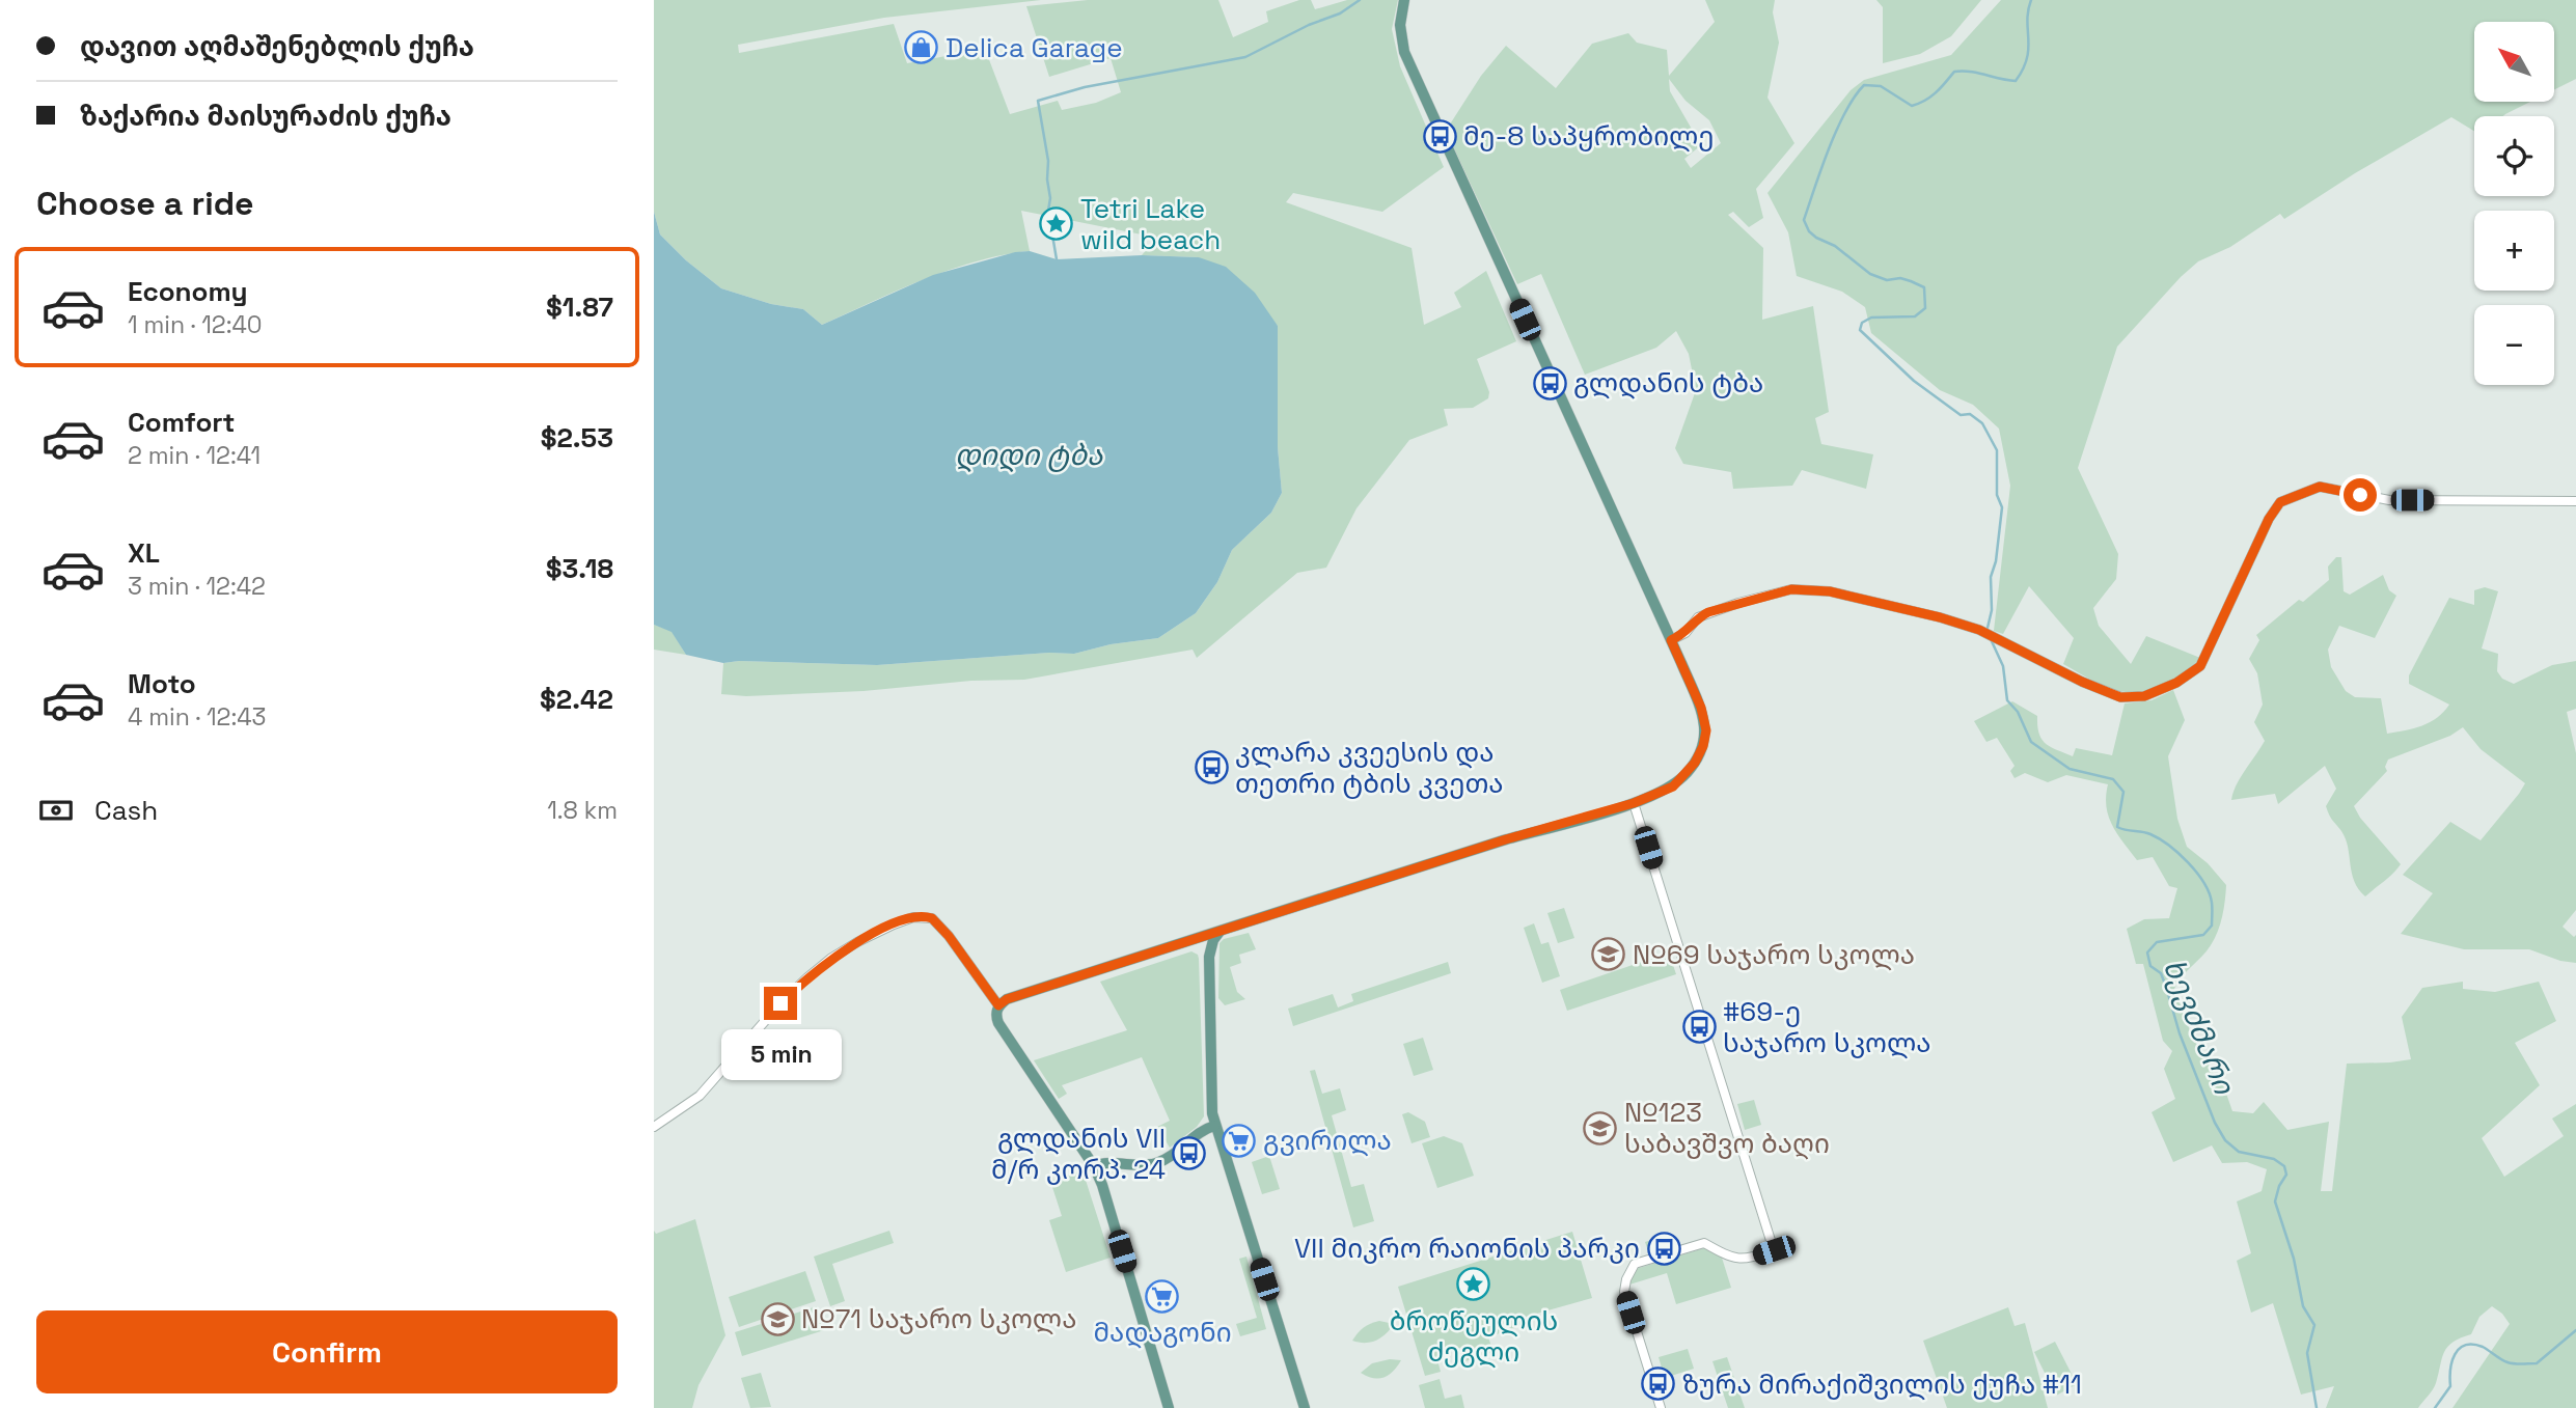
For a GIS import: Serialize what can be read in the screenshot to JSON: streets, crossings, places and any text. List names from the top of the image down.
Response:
{
  "water": ["დიდი ტბა", "ხევძმარი"],
  "places": {
    "shop": ["Delica Garage"],
    "bus stop": [
      "მე-8 საპყრობილე",
      "გლდანის ტბა",
      "კლარა კვეესის და თეთრი ტბის კვეთა",
      "#69-ე საჯარო სკოლა",
      "გლდანის VII მ/რ კორპ. 24",
      "VII მიკრო რაიონის პარკი",
      "ზურა მირაქიშვილის ქუჩა #11"
    ],
    "place": ["Tetri Lake wild beach", "ბროწეულის ძეგლი"],
    "school or university": ["№69 საჯარო სკოლა", "№123 საბავშვო ბაღი", "№71 საჯარო სკოლა"],
    "supermarket": ["გვირილა", "მადაგონი"]
  },
  "north": "top left",
  "page": {
    "banner": ["დავით აღმაშენებლის ქუჩა", "ზაქარია მაისურაძის ქუჩა"],
    "map_buttons": ["+", "−"],
    "heading": "Choose a ride",
    "list": [
      {
        "name": "Economy",
        "note": "1 min · 12:40",
        "value": "$1.87"
      },
      {
        "name": "Comfort",
        "note": "2 min · 12:41",
        "value": "$2.53"
      },
      {
        "name": "XL",
        "note": "3 min · 12:42",
        "value": "$3.18"
      },
      {
        "name": "Moto",
        "note": "4 min · 12:43",
        "value": "$2.42"
      }
    ],
    "pay": ["Cash", "1.8 km"],
    "bubble": "5 min",
    "buttons": "Confirm"
  }
}
